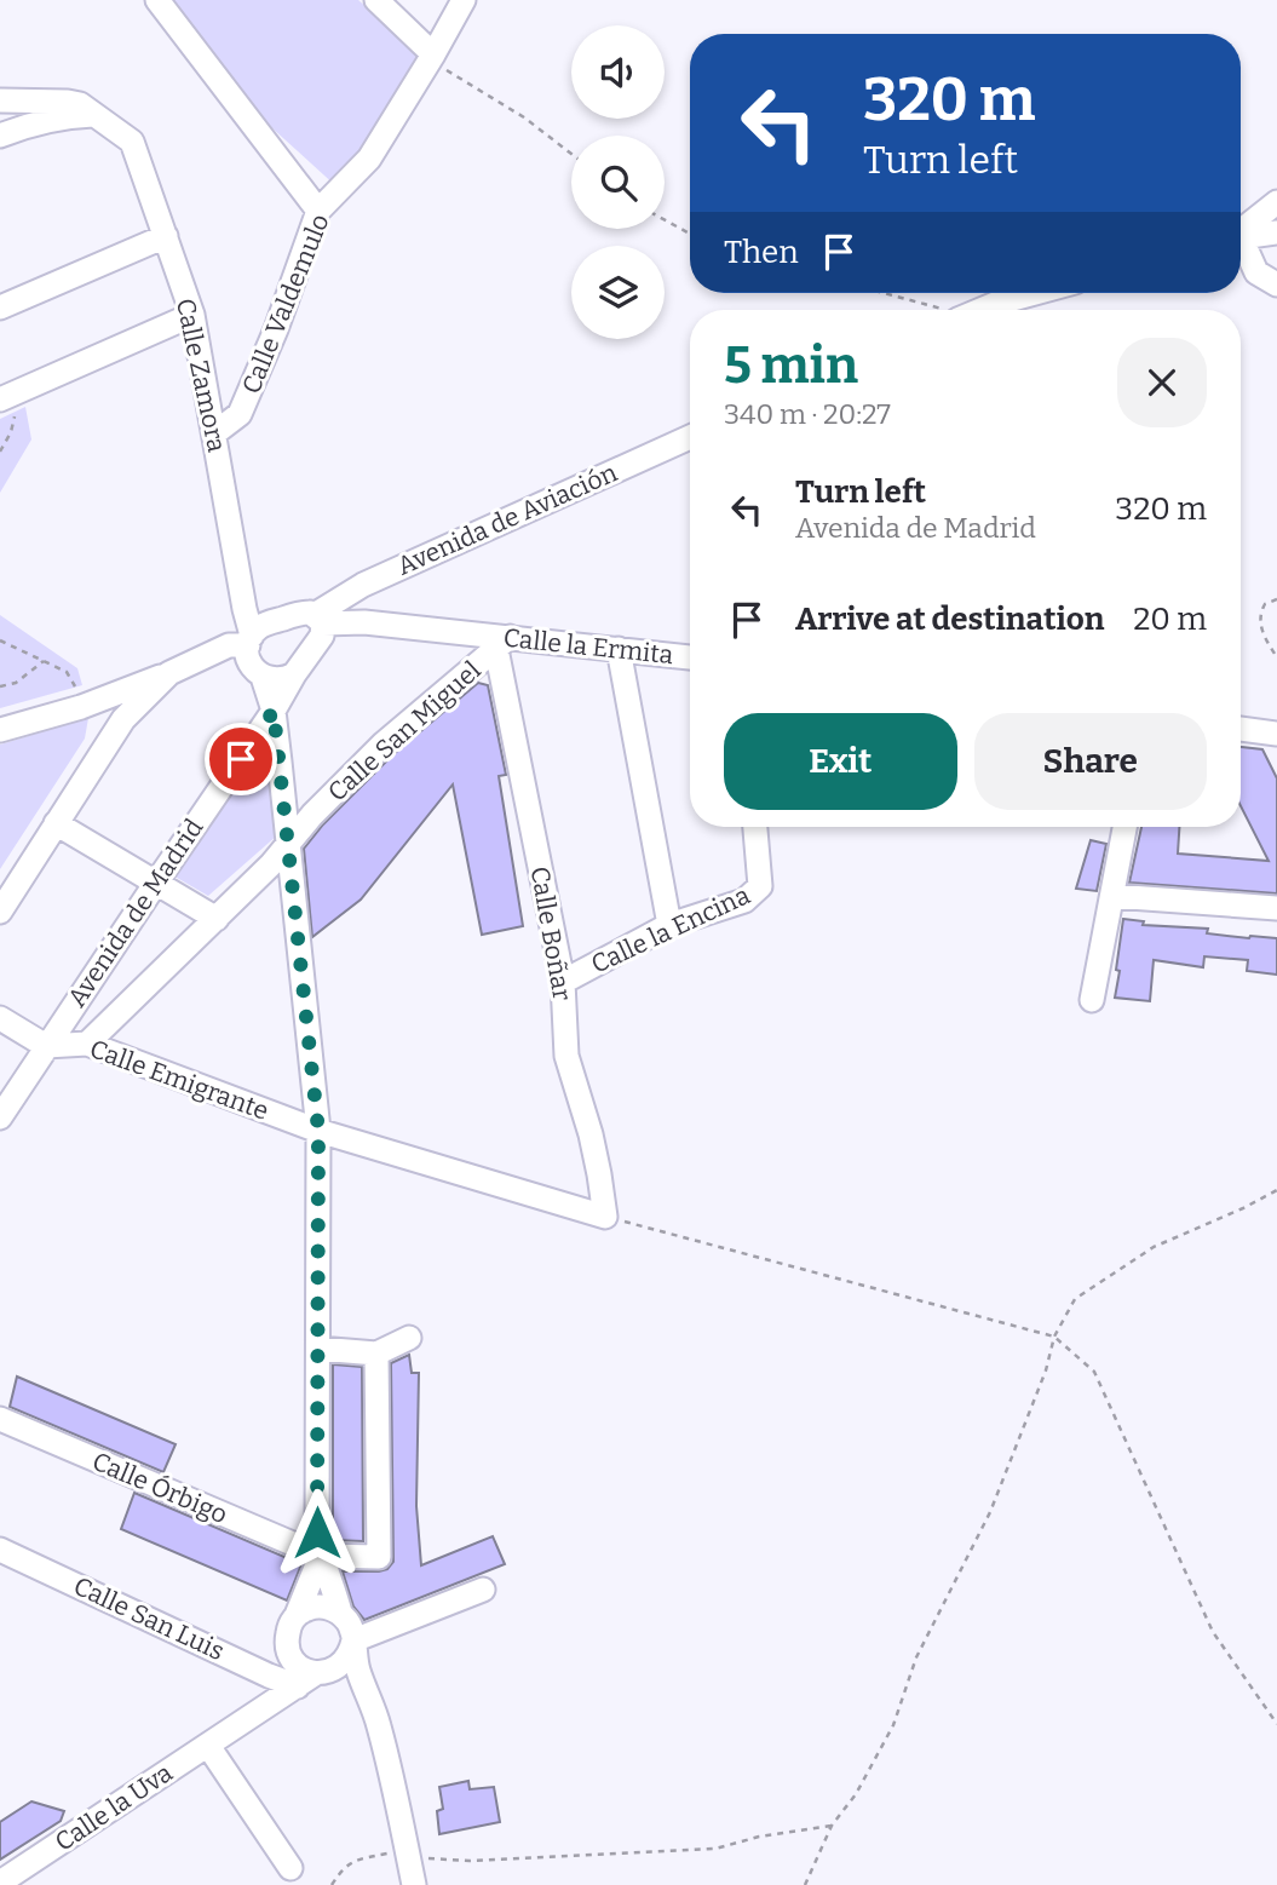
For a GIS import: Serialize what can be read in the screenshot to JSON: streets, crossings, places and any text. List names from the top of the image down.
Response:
{
  "streets": {
    "street": [
      "Calle Valdemulo",
      "Calle Zamora",
      "Avenida de Aviación",
      "Calle la Ermita",
      "Calle San Miguel",
      "Avenida de Madrid",
      "Calle la Encina",
      "Calle Boñar",
      "Calle Emigrante",
      "Calle Órbigo",
      "Calle San Luis",
      "Calle la Uva"
    ]
  },
  "crossings": [
    ["Calle Valdemulo", "Calle Zamora"],
    ["Avenida de Aviación", "Calle la Ermita"],
    ["Avenida de Aviación", "Avenida de Madrid"],
    ["Calle la Ermita", "Calle San Miguel"],
    ["Calle la Ermita", "Avenida de Madrid"],
    ["Calle la Ermita", "Calle Boñar"],
    ["Calle San Miguel", "Calle Boñar"],
    ["Calle San Miguel", "Calle Emigrante"],
    ["Avenida de Madrid", "Calle Emigrante"],
    ["Calle la Encina", "Calle Boñar"],
    ["Calle Boñar", "Calle Emigrante"],
    ["Calle San Luis", "Calle la Uva"]
  ],
  "page": {
    "turn": ["320 m", "Turn left"],
    "then": "Then",
    "heading": ["5 min", "340 m · 20:27"],
    "list": [
      {
        "name": "Turn left",
        "note": "Avenida de Madrid",
        "value": "320 m"
      },
      {
        "name": "Arrive at destination",
        "value": "20 m"
      }
    ],
    "buttons": ["Exit", "Share"]
  }
}
